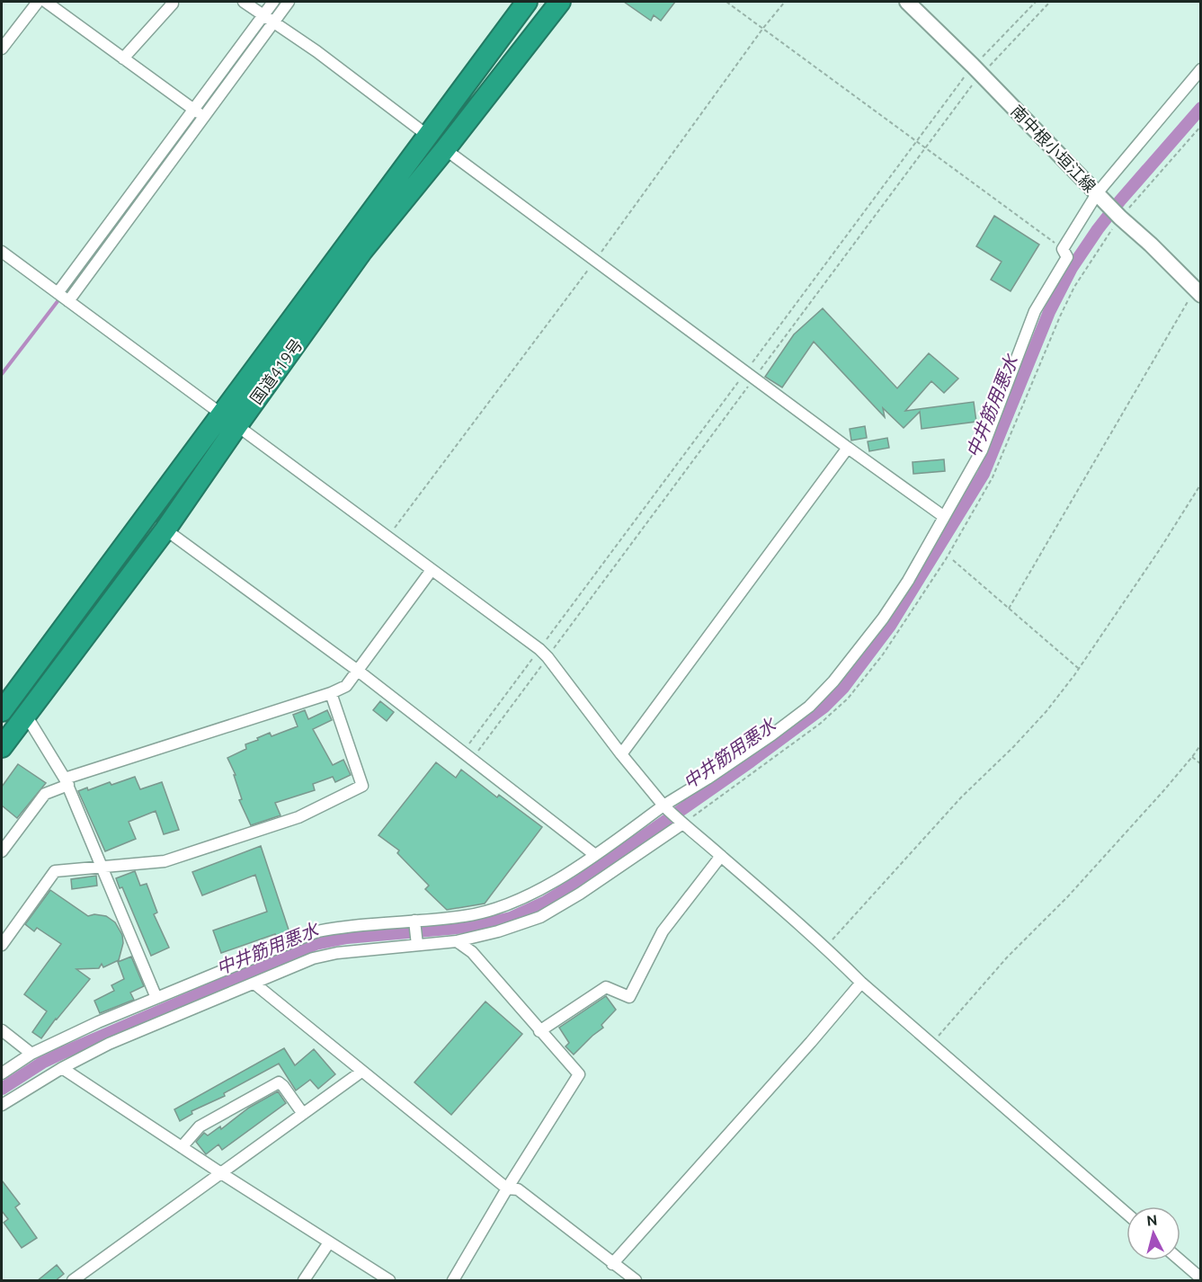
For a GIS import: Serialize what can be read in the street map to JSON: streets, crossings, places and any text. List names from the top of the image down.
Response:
{
  "streets": {
    "highway": ["国道419号"],
    "main road": ["南中根小垣江線"]
  },
  "water": ["中井筋用悪水"],
  "north": "top"
}
